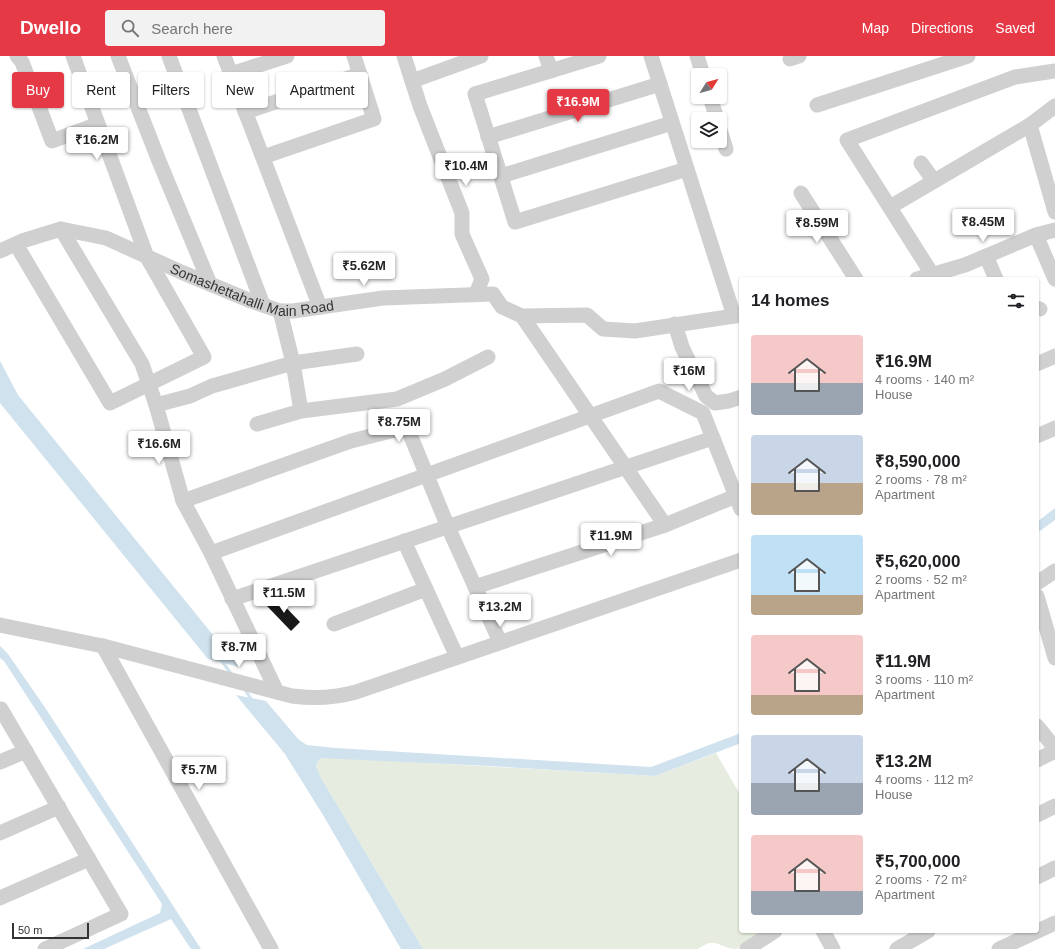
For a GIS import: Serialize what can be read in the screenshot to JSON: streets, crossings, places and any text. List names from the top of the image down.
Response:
{
  "streets": {
    "street": ["Somashettahalli Main Road"]
  },
  "scale_bar": "50 m",
  "north": "top right",
  "page": {
    "header": "Dwello",
    "search": "Search here",
    "nav": ["Map", "Directions", "Saved"],
    "chip": [
      "Buy",
      "Rent",
      "Filters",
      "New",
      "Apartment"
    ],
    "price": [
      "₹16.9M",
      "₹16.2M",
      "₹10.4M",
      "₹8.45M",
      "₹8.59M",
      "₹5.62M",
      "₹16M",
      "₹8.75M",
      "₹16.6M",
      "₹11.9M",
      "₹11.5M",
      "₹13.2M",
      "₹8.7M",
      "₹5.7M"
    ],
    "heading": "14 homes",
    "list": [
      {
        "name": "₹16.9M",
        "note": "4 rooms · 140 m² · House"
      },
      {
        "name": "₹8,590,000",
        "note": "2 rooms · 78 m² · Apartment"
      },
      {
        "name": "₹5,620,000",
        "note": "2 rooms · 52 m² · Apartment"
      },
      {
        "name": "₹11.9M",
        "note": "3 rooms · 110 m² · Apartment"
      },
      {
        "name": "₹13.2M",
        "note": "4 rooms · 112 m² · House"
      },
      {
        "name": "₹5,700,000",
        "note": "2 rooms · 72 m² · Apartment"
      }
    ],
    "scale": "50 m"
  }
}
